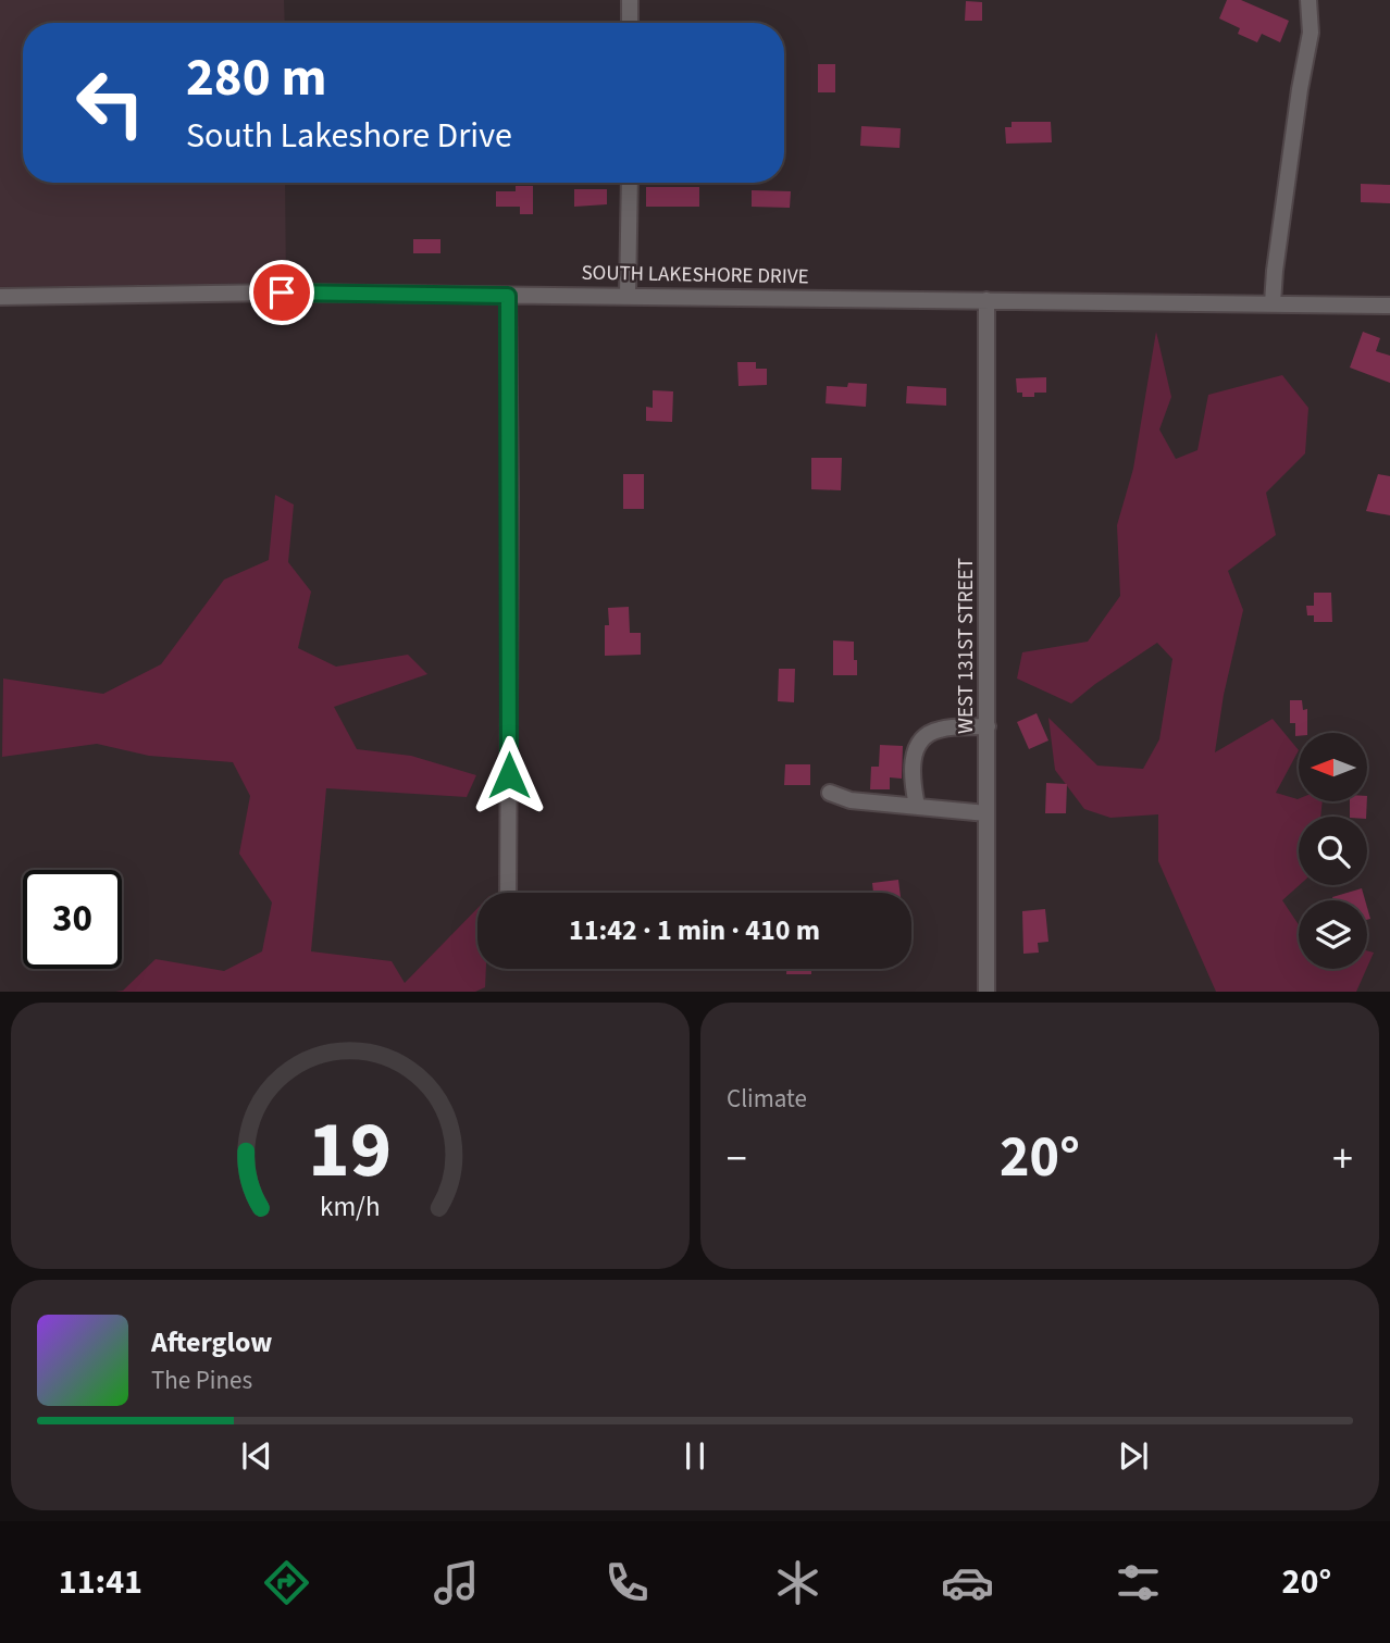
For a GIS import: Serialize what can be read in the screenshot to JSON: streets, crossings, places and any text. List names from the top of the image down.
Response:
{
  "streets": {
    "street": ["SOUTH LAKESHORE DRIVE", "WEST 131ST STREET"]
  },
  "crossings": [
    ["SOUTH LAKESHORE DRIVE", "WEST 131ST STREET"]
  ],
  "north": "left",
  "page": {
    "turn": ["280 m", "South Lakeshore Drive"],
    "limit": "30",
    "trip": "11:42 · 1 min · 410 m",
    "tile": "Climate",
    "heat": ["−", "20°", "+"],
    "song": ["Afterglow", "The Pines"],
    "tabs": ["11:41", "20°"],
    "gauge": ["19", "km/h"]
  }
}
